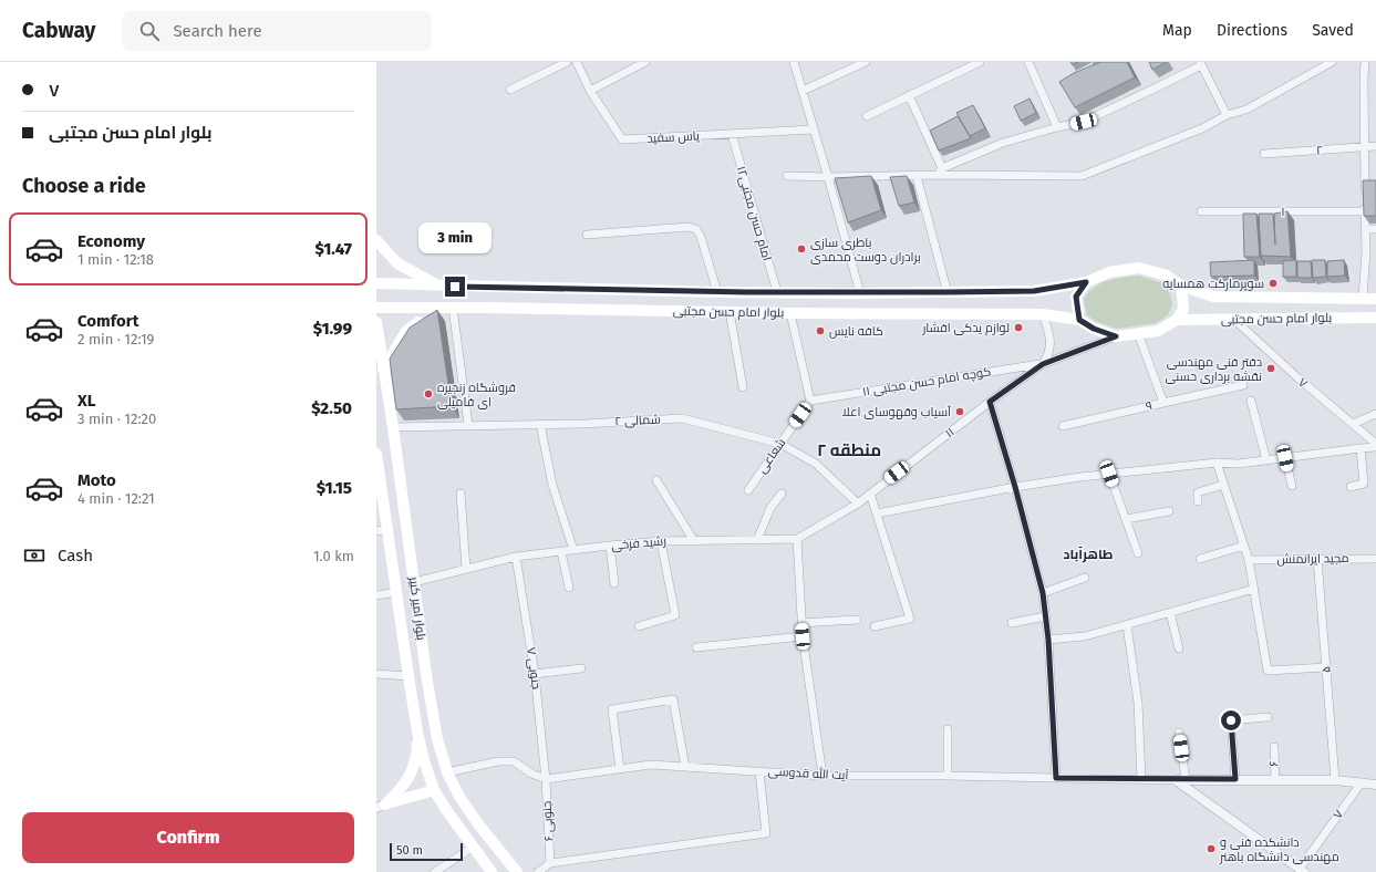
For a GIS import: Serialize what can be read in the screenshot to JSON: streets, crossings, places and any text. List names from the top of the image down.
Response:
{
  "streets": {
    "main road": ["بلوار امام حسن مجتبی", "بلوار امیر کبیر"],
    "street": [
      "یاس سفید",
      "۲",
      "۱",
      "امام حسن مجتبی۱۲",
      "کوچه امام حسن مجتبی ۱۱",
      "۷",
      "۹",
      "۲ شمالی",
      "۱۱",
      "شعاعی",
      "رشید فرخی",
      "مجید ایرانمنش",
      "۷ جنوبی",
      "۵",
      "۶",
      "آیت الله قدوسی",
      "۶ جنوبی"
    ]
  },
  "crossings": [
    ["یاس سفید", "امام حسن مجتبی۱۲"],
    ["امام حسن مجتبی۱۲", "بلوار امام حسن مجتبی"],
    ["بلوار امام حسن مجتبی", "۷"],
    ["بلوار امام حسن مجتبی", "۹"],
    ["بلوار امام حسن مجتبی", "۱۱"],
    ["کوچه امام حسن مجتبی ۱۱", "۱۱"],
    ["کوچه امام حسن مجتبی ۱۱", "شعاعی"],
    ["۹", "۱۱"],
    ["۲ شمالی", "۱۱"],
    ["۲ شمالی", "شعاعی"],
    ["۲ شمالی", "رشید فرخی"],
    ["۲ شمالی", "بلوار امیر کبیر"],
    ["۱۱", "رشید فرخی"],
    ["رشید فرخی", "بلوار امیر کبیر"],
    ["رشید فرخی", "۷ جنوبی"],
    ["مجید ایرانمنش", "۵"],
    ["۷ جنوبی", "آیت الله قدوسی"],
    ["۷ جنوبی", "۶ جنوبی"],
    ["آیت الله قدوسی", "۶ جنوبی"]
  ],
  "districts": ["منطقه ۲", "طاهرآباد"],
  "places": [
    "باطری سازی برادران دوست محمدی",
    "سوپرمارکت همسایه",
    "لوازم یدکی افشار",
    "کافه نایس",
    "دفتر فنی مهندسی نقشه برداری حسنی",
    "فروشگاه زنجیره ای فامیلی",
    "آسیاب وقهوسای اعلا",
    "دانشکده فنی و مهندسی دانشگاه باهنر"
  ],
  "scale_bar": "50 m",
  "page": {
    "header": "Cabway",
    "search": "Search here",
    "nav": ["Map", "Directions", "Saved"],
    "banner": ["۷", "بلوار امام حسن مجتبی"],
    "heading": "Choose a ride",
    "list": [
      {
        "name": "Economy",
        "note": "1 min · 12:18",
        "value": "$1.47"
      },
      {
        "name": "Comfort",
        "note": "2 min · 12:19",
        "value": "$1.99"
      },
      {
        "name": "XL",
        "note": "3 min · 12:20",
        "value": "$2.50"
      },
      {
        "name": "Moto",
        "note": "4 min · 12:21",
        "value": "$1.15"
      }
    ],
    "bubble": "3 min",
    "pay": ["Cash", "1.0 km"],
    "buttons": "Confirm",
    "scale": "50 m"
  }
}
